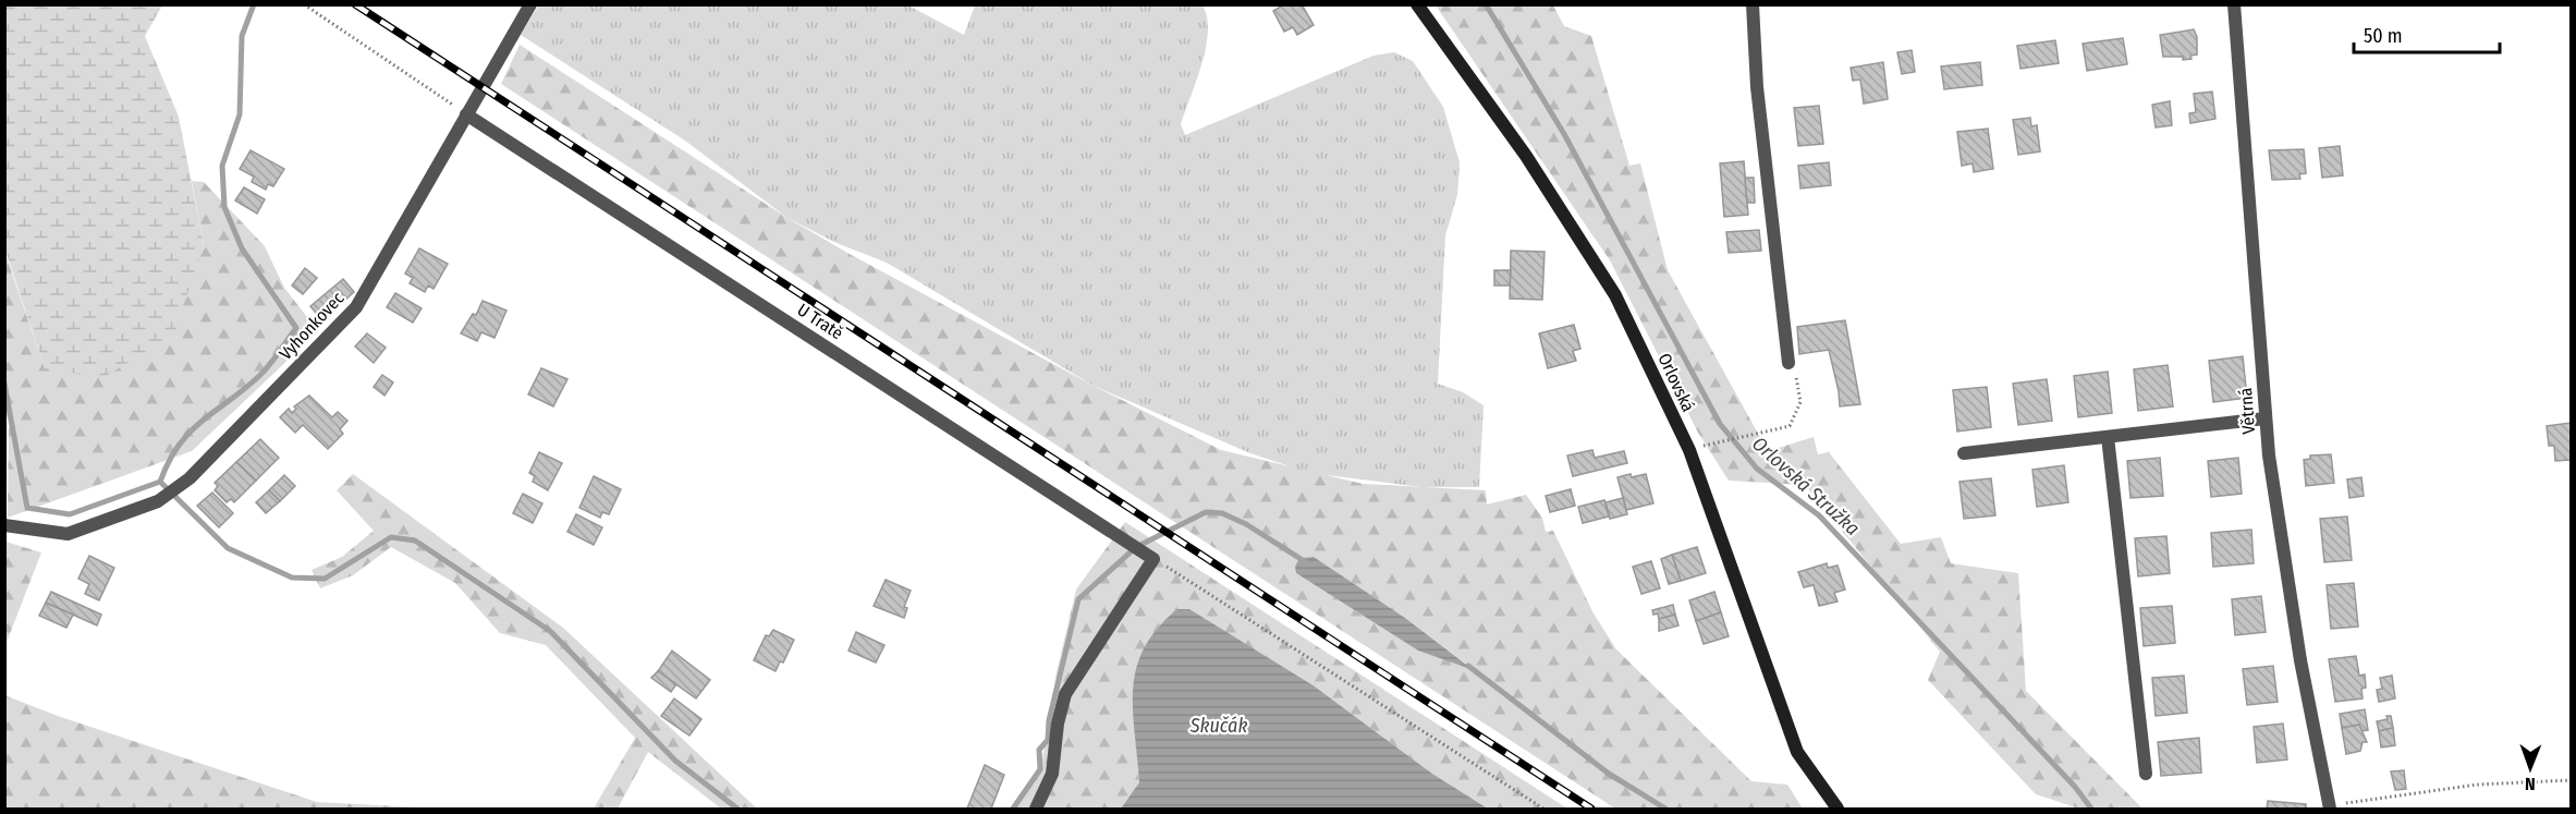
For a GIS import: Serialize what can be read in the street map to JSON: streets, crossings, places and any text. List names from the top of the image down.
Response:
{
  "streets": {
    "main road": ["Orlovská"],
    "street": ["U Tratě", "Vyhonkovec", "Větrná"]
  },
  "crossings": [
    ["U Tratě", "Vyhonkovec"]
  ],
  "water": ["Orlovská Stružka", "Skučák"],
  "scale_bar": "50 m",
  "north": "bottom"
}
